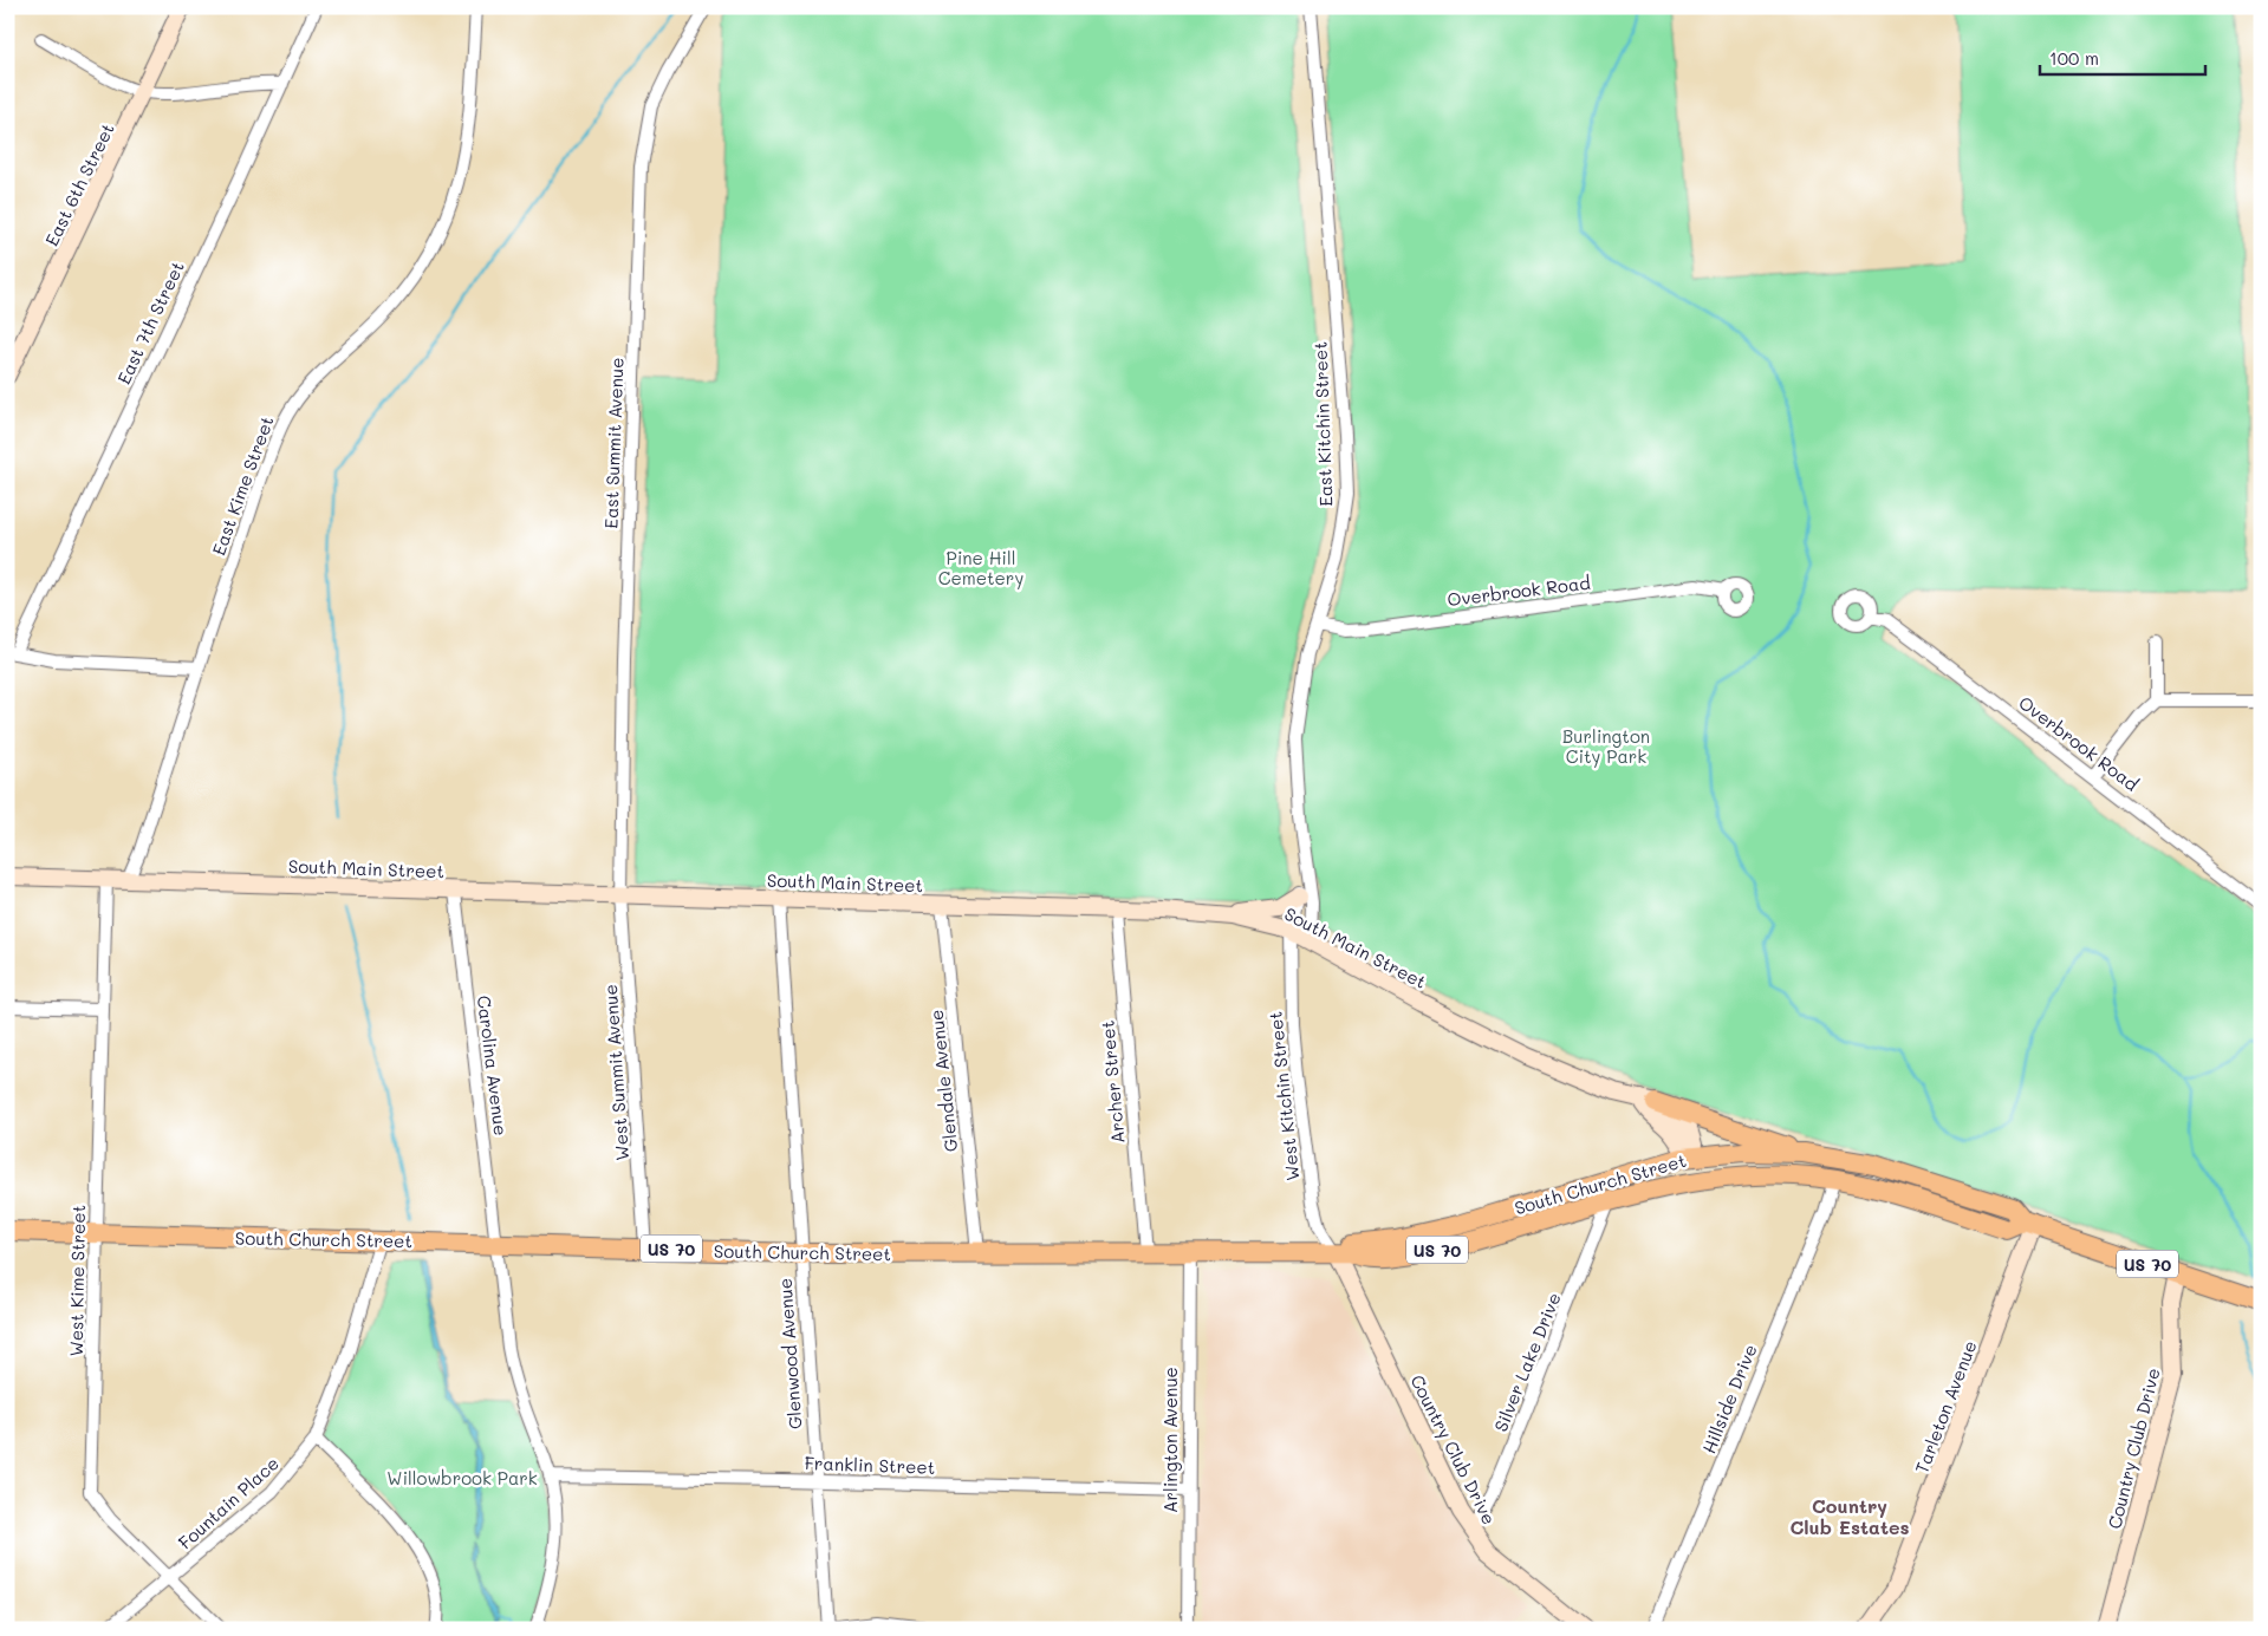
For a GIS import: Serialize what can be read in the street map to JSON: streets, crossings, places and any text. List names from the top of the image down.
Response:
{
  "streets": {
    "main road": ["South Church Street", "US 70"],
    "street": [
      "East 6th Street",
      "East 7th Street",
      "East Kitchin Street",
      "East Summit Avenue",
      "East Kime Street",
      "Overbrook Road",
      "South Main Street",
      "Carolina Avenue",
      "West Summit Avenue",
      "Glendale Avenue",
      "Archer Street",
      "West Kitchin Street",
      "West Kime Street",
      "Glenwood Avenue",
      "Silver Lake Drive",
      "Hillside Drive",
      "Tarleton Avenue",
      "Arlington Avenue",
      "Country Club Drive",
      "Franklin Street",
      "Fountain Place"
    ]
  },
  "crossings": [
    ["East Kitchin Street", "Overbrook Road"],
    ["East Kitchin Street", "South Main Street"],
    ["East Kitchin Street", "West Kitchin Street"],
    ["East Summit Avenue", "South Main Street"],
    ["East Summit Avenue", "West Summit Avenue"],
    ["East Kime Street", "South Main Street"],
    ["South Main Street", "Carolina Avenue"],
    ["South Main Street", "West Summit Avenue"],
    ["South Main Street", "Glendale Avenue"],
    ["South Main Street", "Archer Street"],
    ["South Main Street", "West Kitchin Street"],
    ["South Main Street", "South Church Street"],
    ["South Main Street", "West Kime Street"],
    ["South Main Street", "Glenwood Avenue"],
    ["Carolina Avenue", "South Church Street"],
    ["Carolina Avenue", "Franklin Street"],
    ["West Summit Avenue", "South Church Street"],
    ["Glendale Avenue", "South Church Street"],
    ["Archer Street", "South Church Street"],
    ["West Kitchin Street", "South Church Street"],
    ["West Kitchin Street", "Country Club Drive"],
    ["South Church Street", "West Kime Street"],
    ["South Church Street", "Glenwood Avenue"],
    ["South Church Street", "Silver Lake Drive"],
    ["South Church Street", "Hillside Drive"],
    ["South Church Street", "Tarleton Avenue"],
    ["South Church Street", "Arlington Avenue"],
    ["South Church Street", "Country Club Drive"],
    ["South Church Street", "Fountain Place"],
    ["West Kime Street", "Fountain Place"],
    ["Glenwood Avenue", "Franklin Street"],
    ["Silver Lake Drive", "Country Club Drive"],
    ["Arlington Avenue", "Franklin Street"]
  ],
  "districts": ["Country Club Estates"],
  "parks": ["Pine Hill Cemetery", "Burlington City Park", "Willowbrook Park"],
  "scale_bar": "100 m"
}
